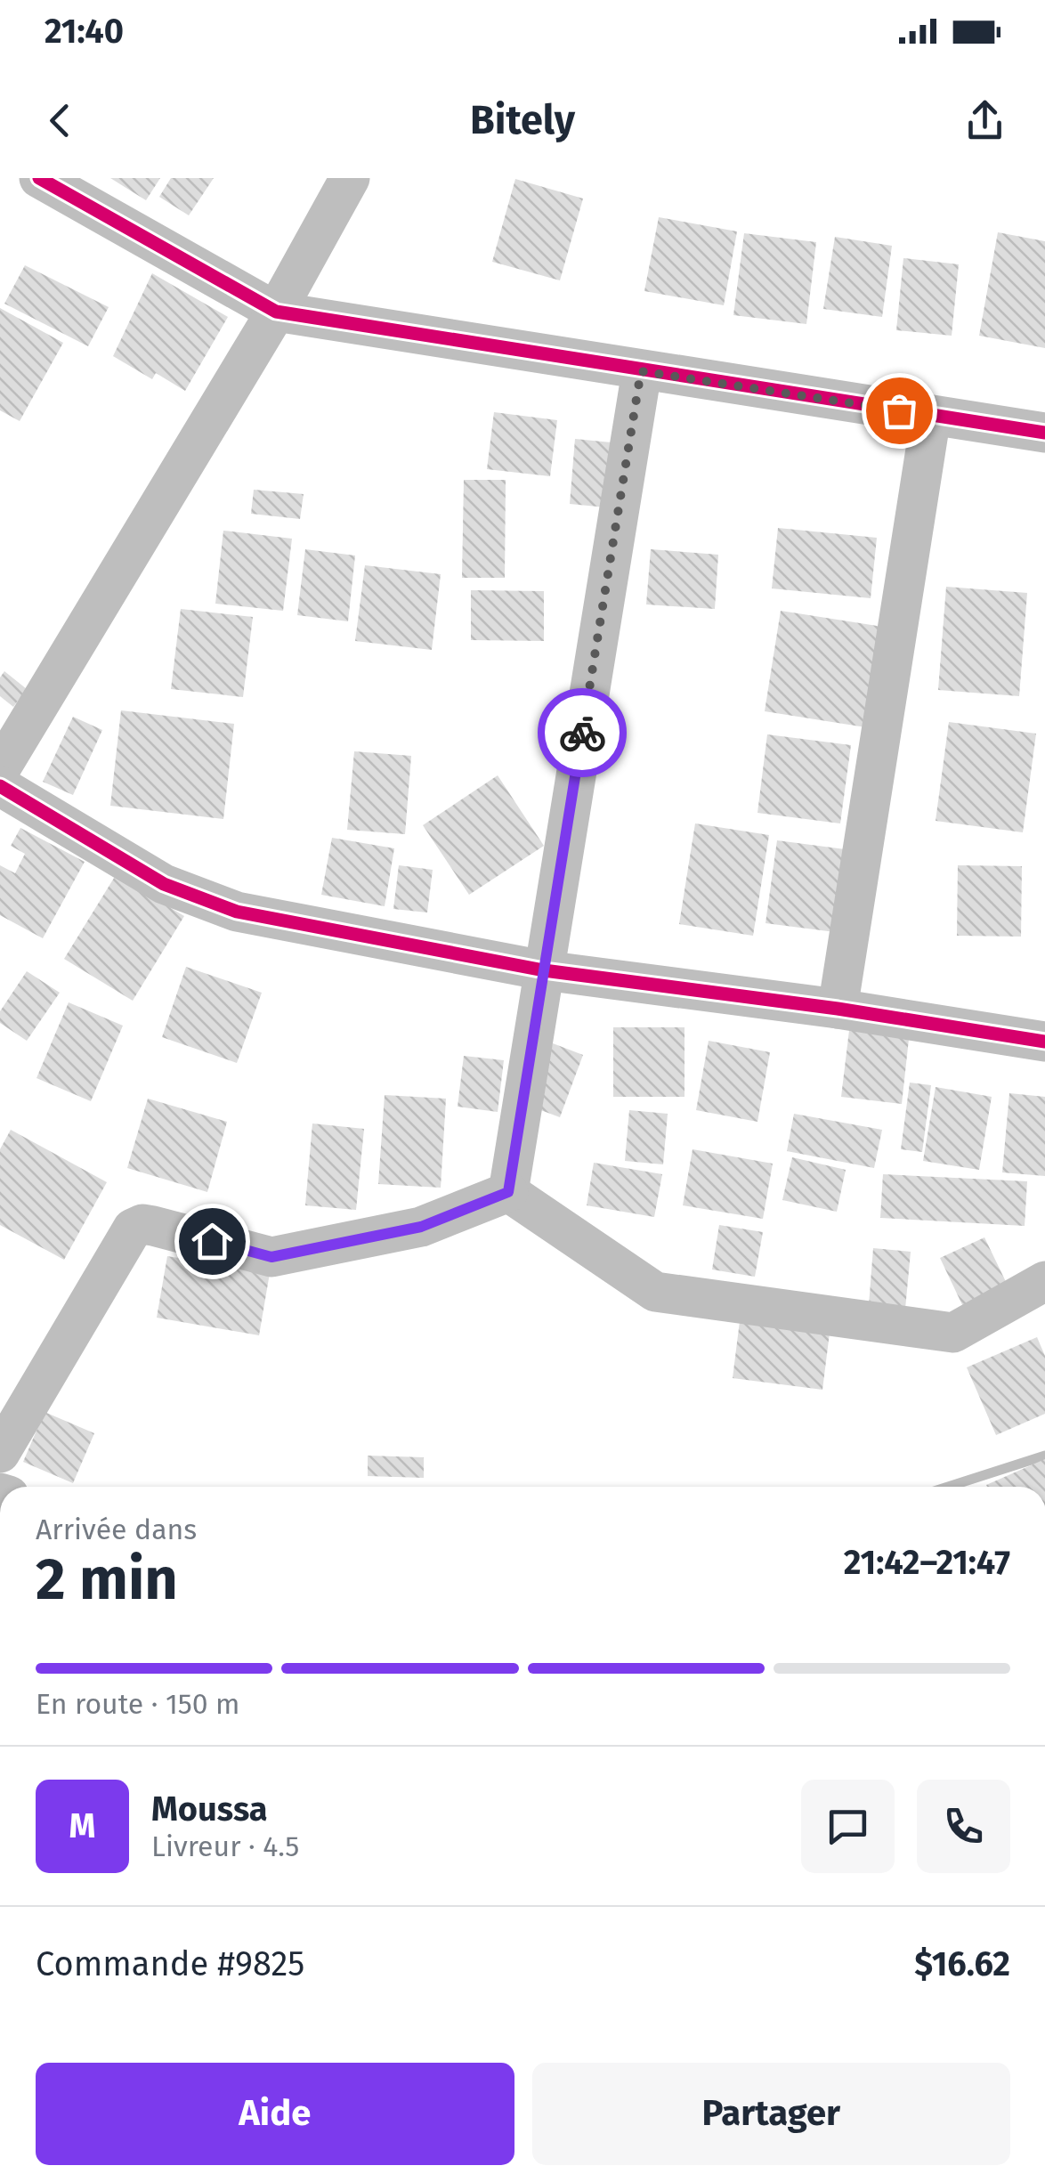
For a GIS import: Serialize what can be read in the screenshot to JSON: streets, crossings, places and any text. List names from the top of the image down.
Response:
{
  "page": {
    "status": "21:40",
    "header": "Bitely",
    "heading": ["2 min", "Arrivée dans", "21:42–21:47"],
    "panel": [
      "Moussa",
      "Livreur · 4.5",
      "Commande #9825",
      "$16.62"
    ],
    "bar": "En route · 150 m",
    "round": "M",
    "buttons": ["Aide", "Partager"]
  }
}
